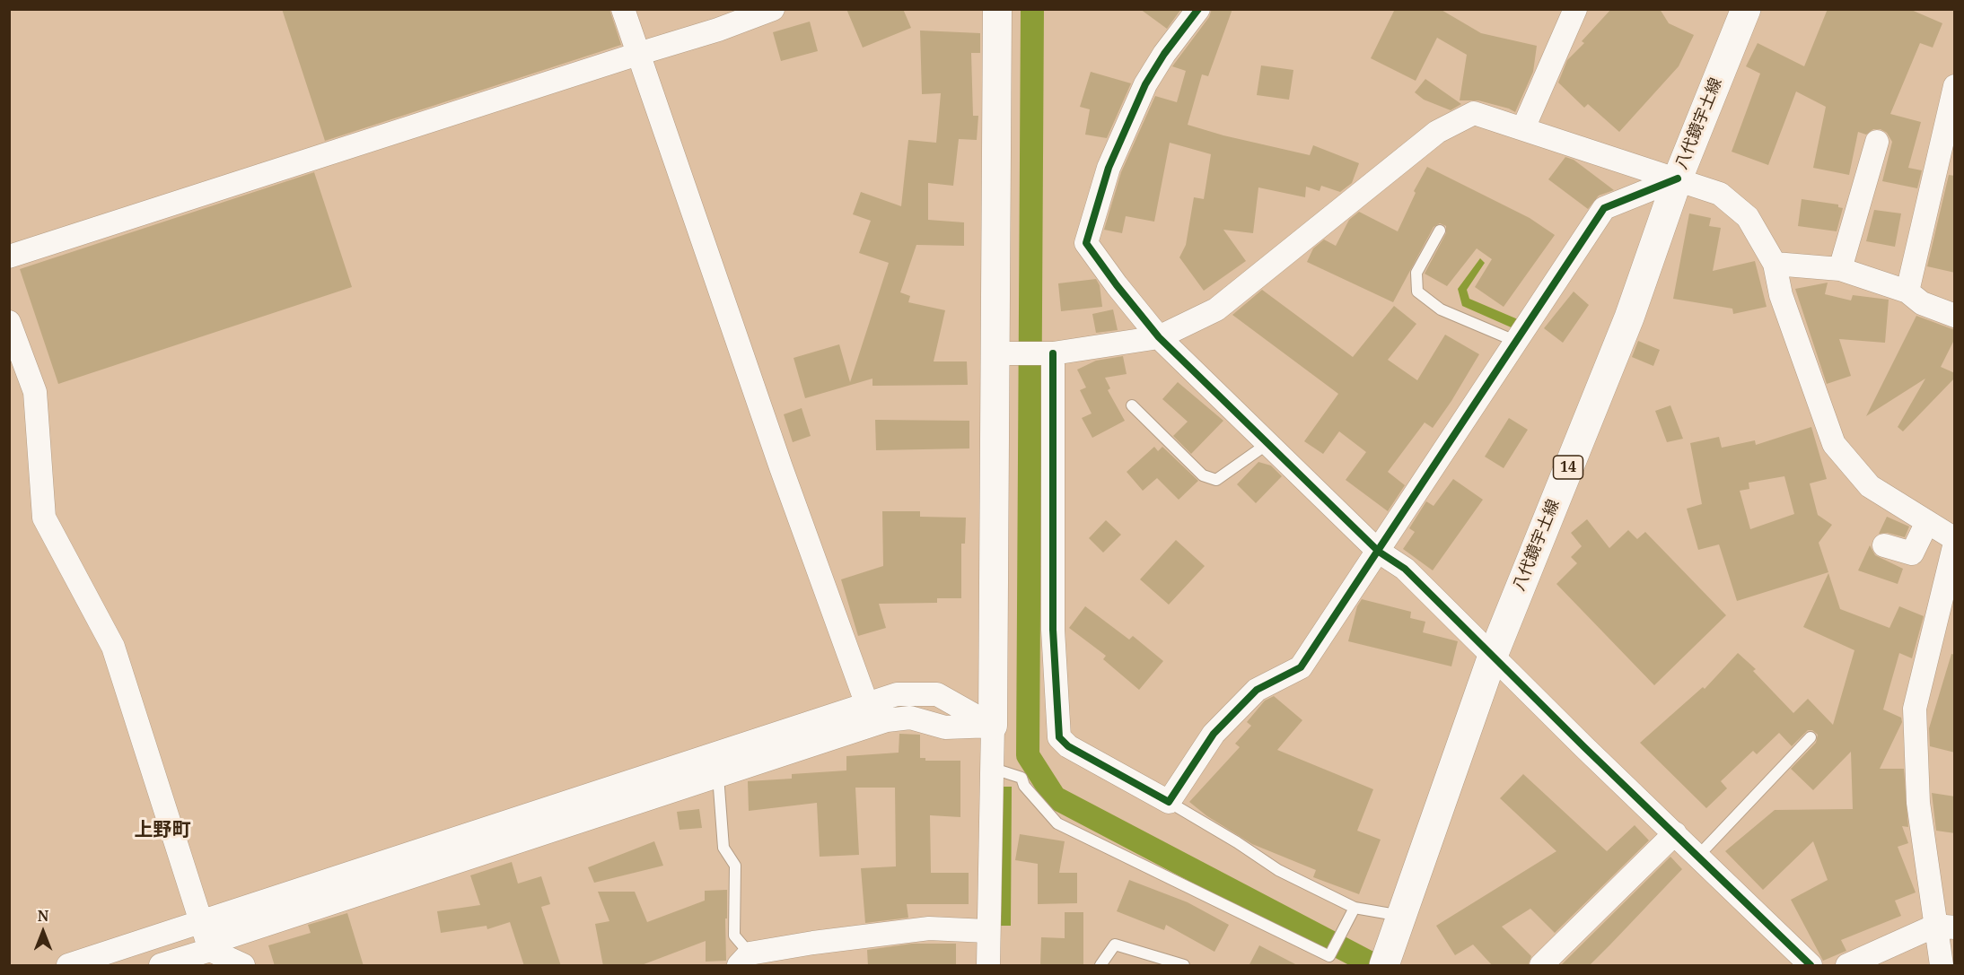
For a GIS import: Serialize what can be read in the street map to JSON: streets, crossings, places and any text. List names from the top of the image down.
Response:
{
  "streets": {
    "main road": ["八代鏡宇土線", "14"]
  },
  "districts": ["上野町"],
  "north": "top"
}
